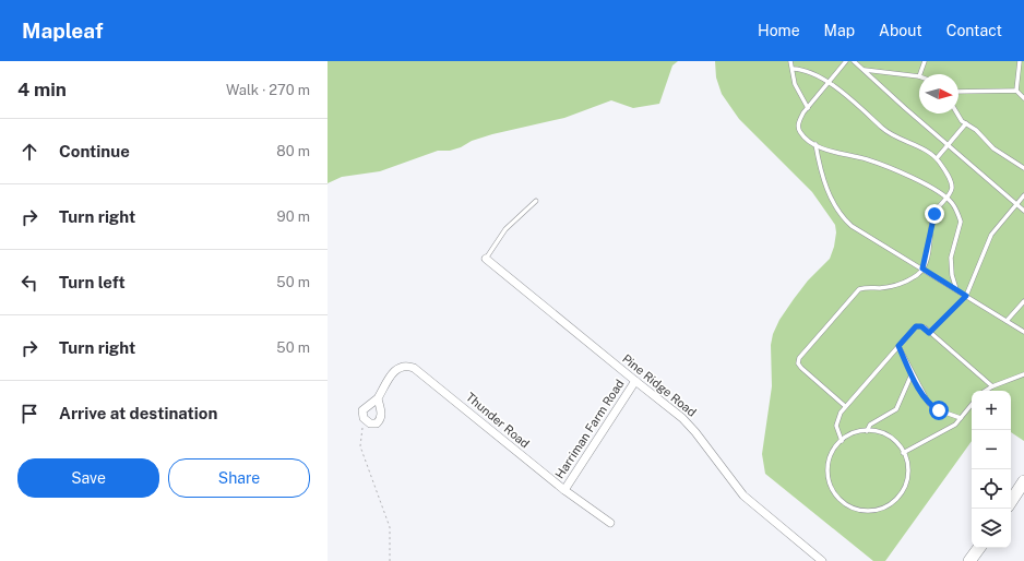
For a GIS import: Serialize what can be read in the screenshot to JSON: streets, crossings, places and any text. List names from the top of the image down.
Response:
{
  "streets": {
    "street": ["Pine Ridge Road", "Thunder Road", "Harriman Farm Road"]
  },
  "crossings": [
    ["Pine Ridge Road", "Harriman Farm Road"],
    ["Thunder Road", "Harriman Farm Road"]
  ],
  "north": "right",
  "page": {
    "header": "Mapleaf",
    "nav": [
      "Home",
      "Map",
      "About",
      "Contact"
    ],
    "heading": ["4 min", "Walk · 270 m"],
    "list": [
      ["Continue", "80 m"],
      ["Turn right", "90 m"],
      ["Turn left", "50 m"],
      ["Turn right", "50 m"],
      "Arrive at destination"
    ],
    "map_buttons": ["+", "−"],
    "buttons": ["Save", "Share"]
  }
}
